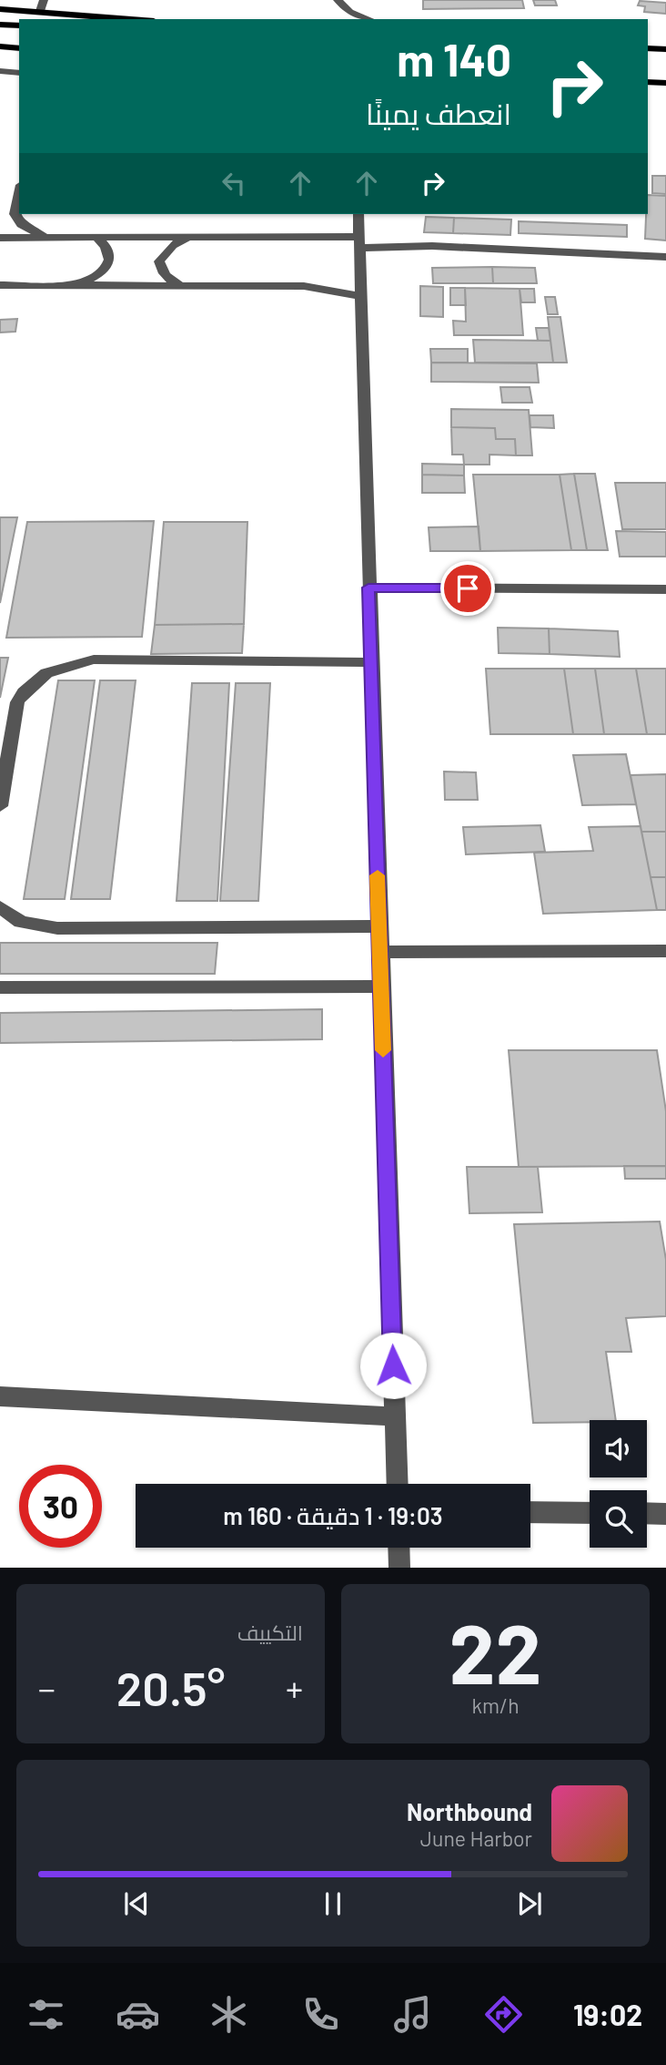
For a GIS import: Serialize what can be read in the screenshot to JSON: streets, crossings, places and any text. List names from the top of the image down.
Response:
{
  "page": {
    "turn": ["140 m", "انعطف يمينًا"],
    "limit": "30",
    "trip": "19:03 · 1 دقيقة · 160 m",
    "tile": [
      ["22", "km/h"],
      "التكييف"
    ],
    "heat": ["−", "20.5°", "+"],
    "song": ["Northbound", "June Harbor"],
    "tabs": "19:02"
  }
}
